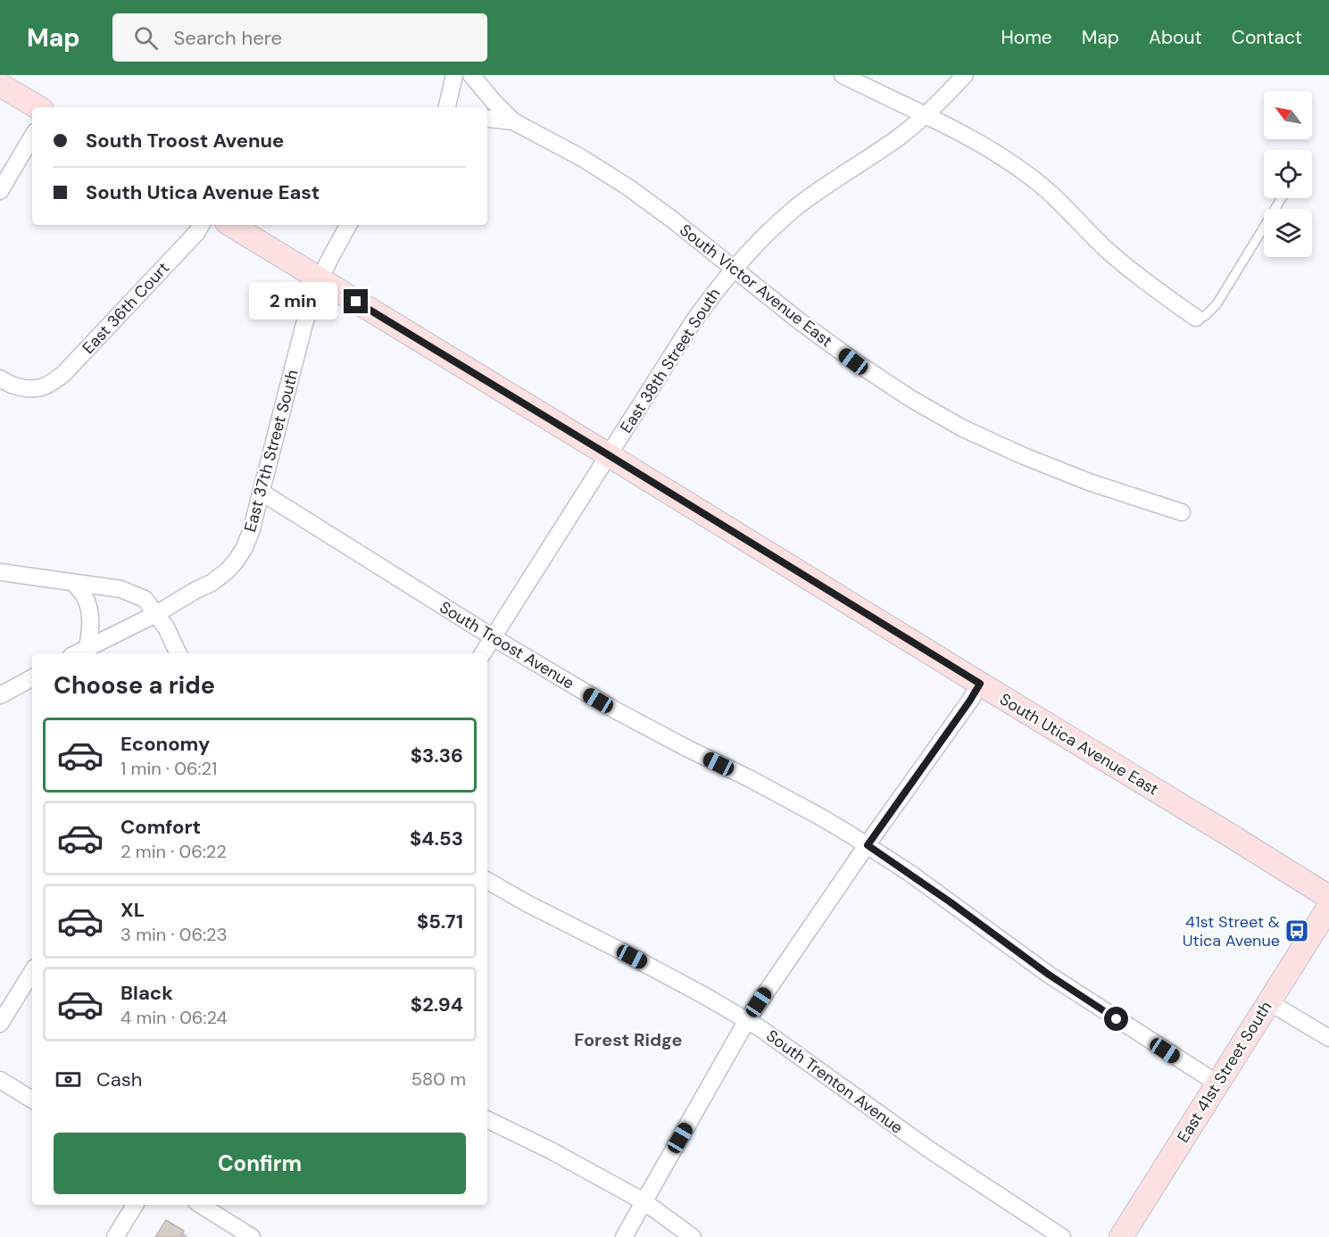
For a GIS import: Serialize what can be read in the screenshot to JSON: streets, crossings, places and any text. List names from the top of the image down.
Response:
{
  "streets": {
    "street": [
      "South Victor Avenue East",
      "East 36th Court",
      "East 38th Street South",
      "East 37th Street South",
      "South Troost Avenue",
      "South Utica Avenue East",
      "East 41st Street South",
      "South Trenton Avenue"
    ]
  },
  "crossings": [
    ["South Victor Avenue East", "East 38th Street South"],
    ["East 38th Street South", "South Troost Avenue"],
    ["East 38th Street South", "South Utica Avenue East"],
    ["East 37th Street South", "South Troost Avenue"],
    ["East 37th Street South", "South Utica Avenue East"],
    ["South Troost Avenue", "East 41st Street South"]
  ],
  "districts": ["Forest Ridge"],
  "places": {
    "bus stop": ["41st Street & Utica Avenue"]
  },
  "north": "top left",
  "page": {
    "header": "Map",
    "search": "Search here",
    "nav": [
      "Home",
      "Map",
      "About",
      "Contact"
    ],
    "banner": ["South Troost Avenue", "South Utica Avenue East"],
    "bubble": "2 min",
    "heading": "Choose a ride",
    "list": [
      {
        "name": "Economy",
        "note": "1 min · 06:21",
        "value": "$3.36"
      },
      {
        "name": "Comfort",
        "note": "2 min · 06:22",
        "value": "$4.53"
      },
      {
        "name": "XL",
        "note": "3 min · 06:23",
        "value": "$5.71"
      },
      {
        "name": "Black",
        "note": "4 min · 06:24",
        "value": "$2.94"
      }
    ],
    "pay": ["Cash", "580 m"],
    "buttons": "Confirm"
  }
}
